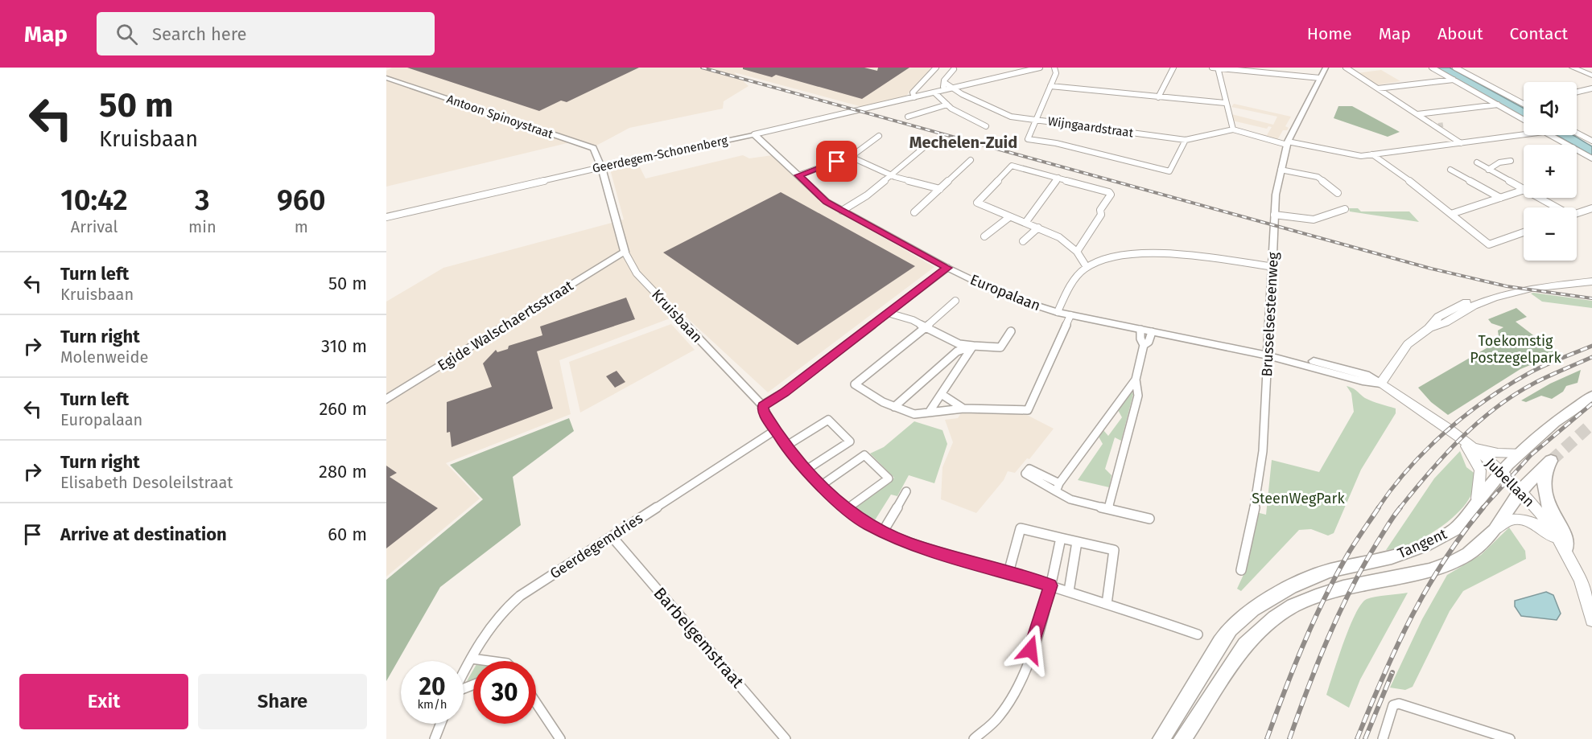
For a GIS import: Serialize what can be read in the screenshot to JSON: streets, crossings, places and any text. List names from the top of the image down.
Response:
{
  "streets": {
    "highway": ["Tangent"],
    "main road": ["Jubellaan"],
    "street": [
      "Antoon Spinoystraat",
      "Wijngaardstraat",
      "Geerdegem-Schonenberg",
      "Europalaan",
      "Brusselsesteenweg",
      "Kruisbaan",
      "Egide Walschaertsstraat",
      "Geerdegemdries",
      "Barbelgemstraat"
    ]
  },
  "crossings": [
    ["Antoon Spinoystraat", "Geerdegem-Schonenberg"],
    ["Antoon Spinoystraat", "Kruisbaan"],
    ["Wijngaardstraat", "Geerdegem-Schonenberg"],
    ["Geerdegem-Schonenberg", "Europalaan"],
    ["Geerdegem-Schonenberg", "Kruisbaan"],
    ["Europalaan", "Brusselsesteenweg"],
    ["Europalaan", "Jubellaan"],
    ["Kruisbaan", "Egide Walschaertsstraat"],
    ["Kruisbaan", "Geerdegemdries"],
    ["Jubellaan", "Tangent"],
    ["Geerdegemdries", "Barbelgemstraat"]
  ],
  "districts": ["Mechelen-Zuid"],
  "parks": ["Toekomstig Postzegelpark", "SteenWegPark"],
  "page": {
    "header": "Map",
    "search": "Search here",
    "nav": [
      "Home",
      "Map",
      "About",
      "Contact"
    ],
    "turn": ["50 m", "Kruisbaan"],
    "map_buttons": ["+", "−"],
    "eta": [
      "10:42",
      "Arrival",
      "3",
      "min",
      "960",
      "m"
    ],
    "list": [
      {
        "name": "Turn left",
        "note": "Kruisbaan",
        "value": "50 m"
      },
      {
        "name": "Turn right",
        "note": "Molenweide",
        "value": "310 m"
      },
      {
        "name": "Turn left",
        "note": "Europalaan",
        "value": "260 m"
      },
      {
        "name": "Turn right",
        "note": "Elisabeth Desoleilstraat",
        "value": "280 m"
      },
      {
        "name": "Arrive at destination",
        "value": "60 m"
      }
    ],
    "speed": "20 km/h",
    "limit": "30",
    "buttons": ["Exit", "Share"]
  }
}
